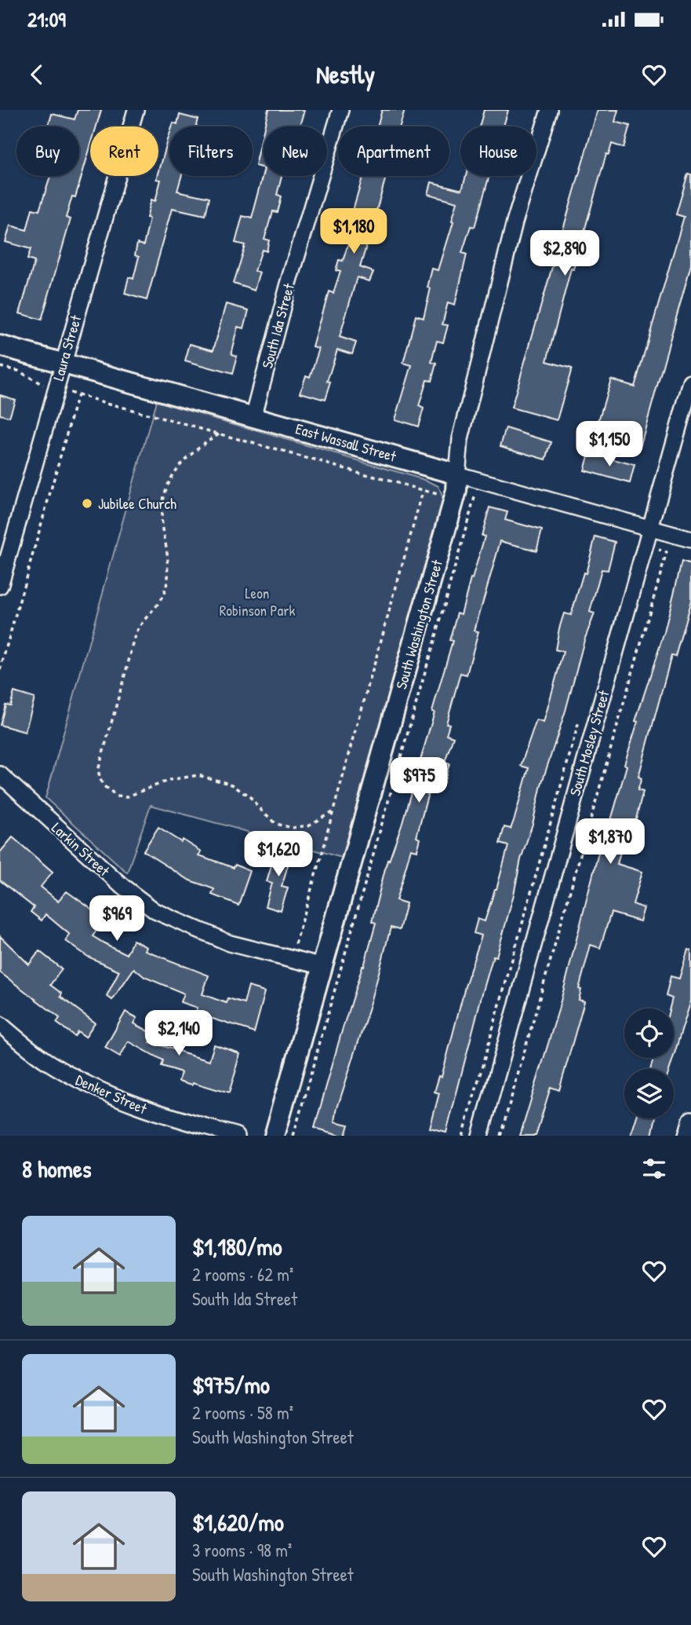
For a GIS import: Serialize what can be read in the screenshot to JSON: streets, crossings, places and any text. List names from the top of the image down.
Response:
{
  "streets": {
    "street": [
      "South Ida Street",
      "Laura Street",
      "East Wassall Street",
      "South Washington Street",
      "South Mosley Street",
      "Larkin Street",
      "Denker Street"
    ]
  },
  "crossings": [
    ["South Ida Street", "East Wassall Street"],
    ["Laura Street", "East Wassall Street"],
    ["East Wassall Street", "South Washington Street"],
    ["East Wassall Street", "South Mosley Street"],
    ["South Washington Street", "Larkin Street"]
  ],
  "parks": ["Leon Robinson Park"],
  "places": ["Jubilee Church"],
  "page": {
    "status": "21:09",
    "header": "Nestly",
    "chip": [
      "Buy",
      "Rent",
      "Filters",
      "New",
      "Apartment",
      "House"
    ],
    "price": [
      "$1,180",
      "$2,890",
      "$1,150",
      "$975",
      "$1,870",
      "$1,620",
      "$969",
      "$2,140"
    ],
    "heading": "8 homes",
    "list": [
      {
        "name": "$1,180/mo",
        "note": "2 rooms · 62 m² · South Ida Street"
      },
      {
        "name": "$975/mo",
        "note": "2 rooms · 58 m² · South Washington Street"
      },
      {
        "name": "$1,620/mo",
        "note": "3 rooms · 98 m² · South Washington Street"
      }
    ]
  }
}
